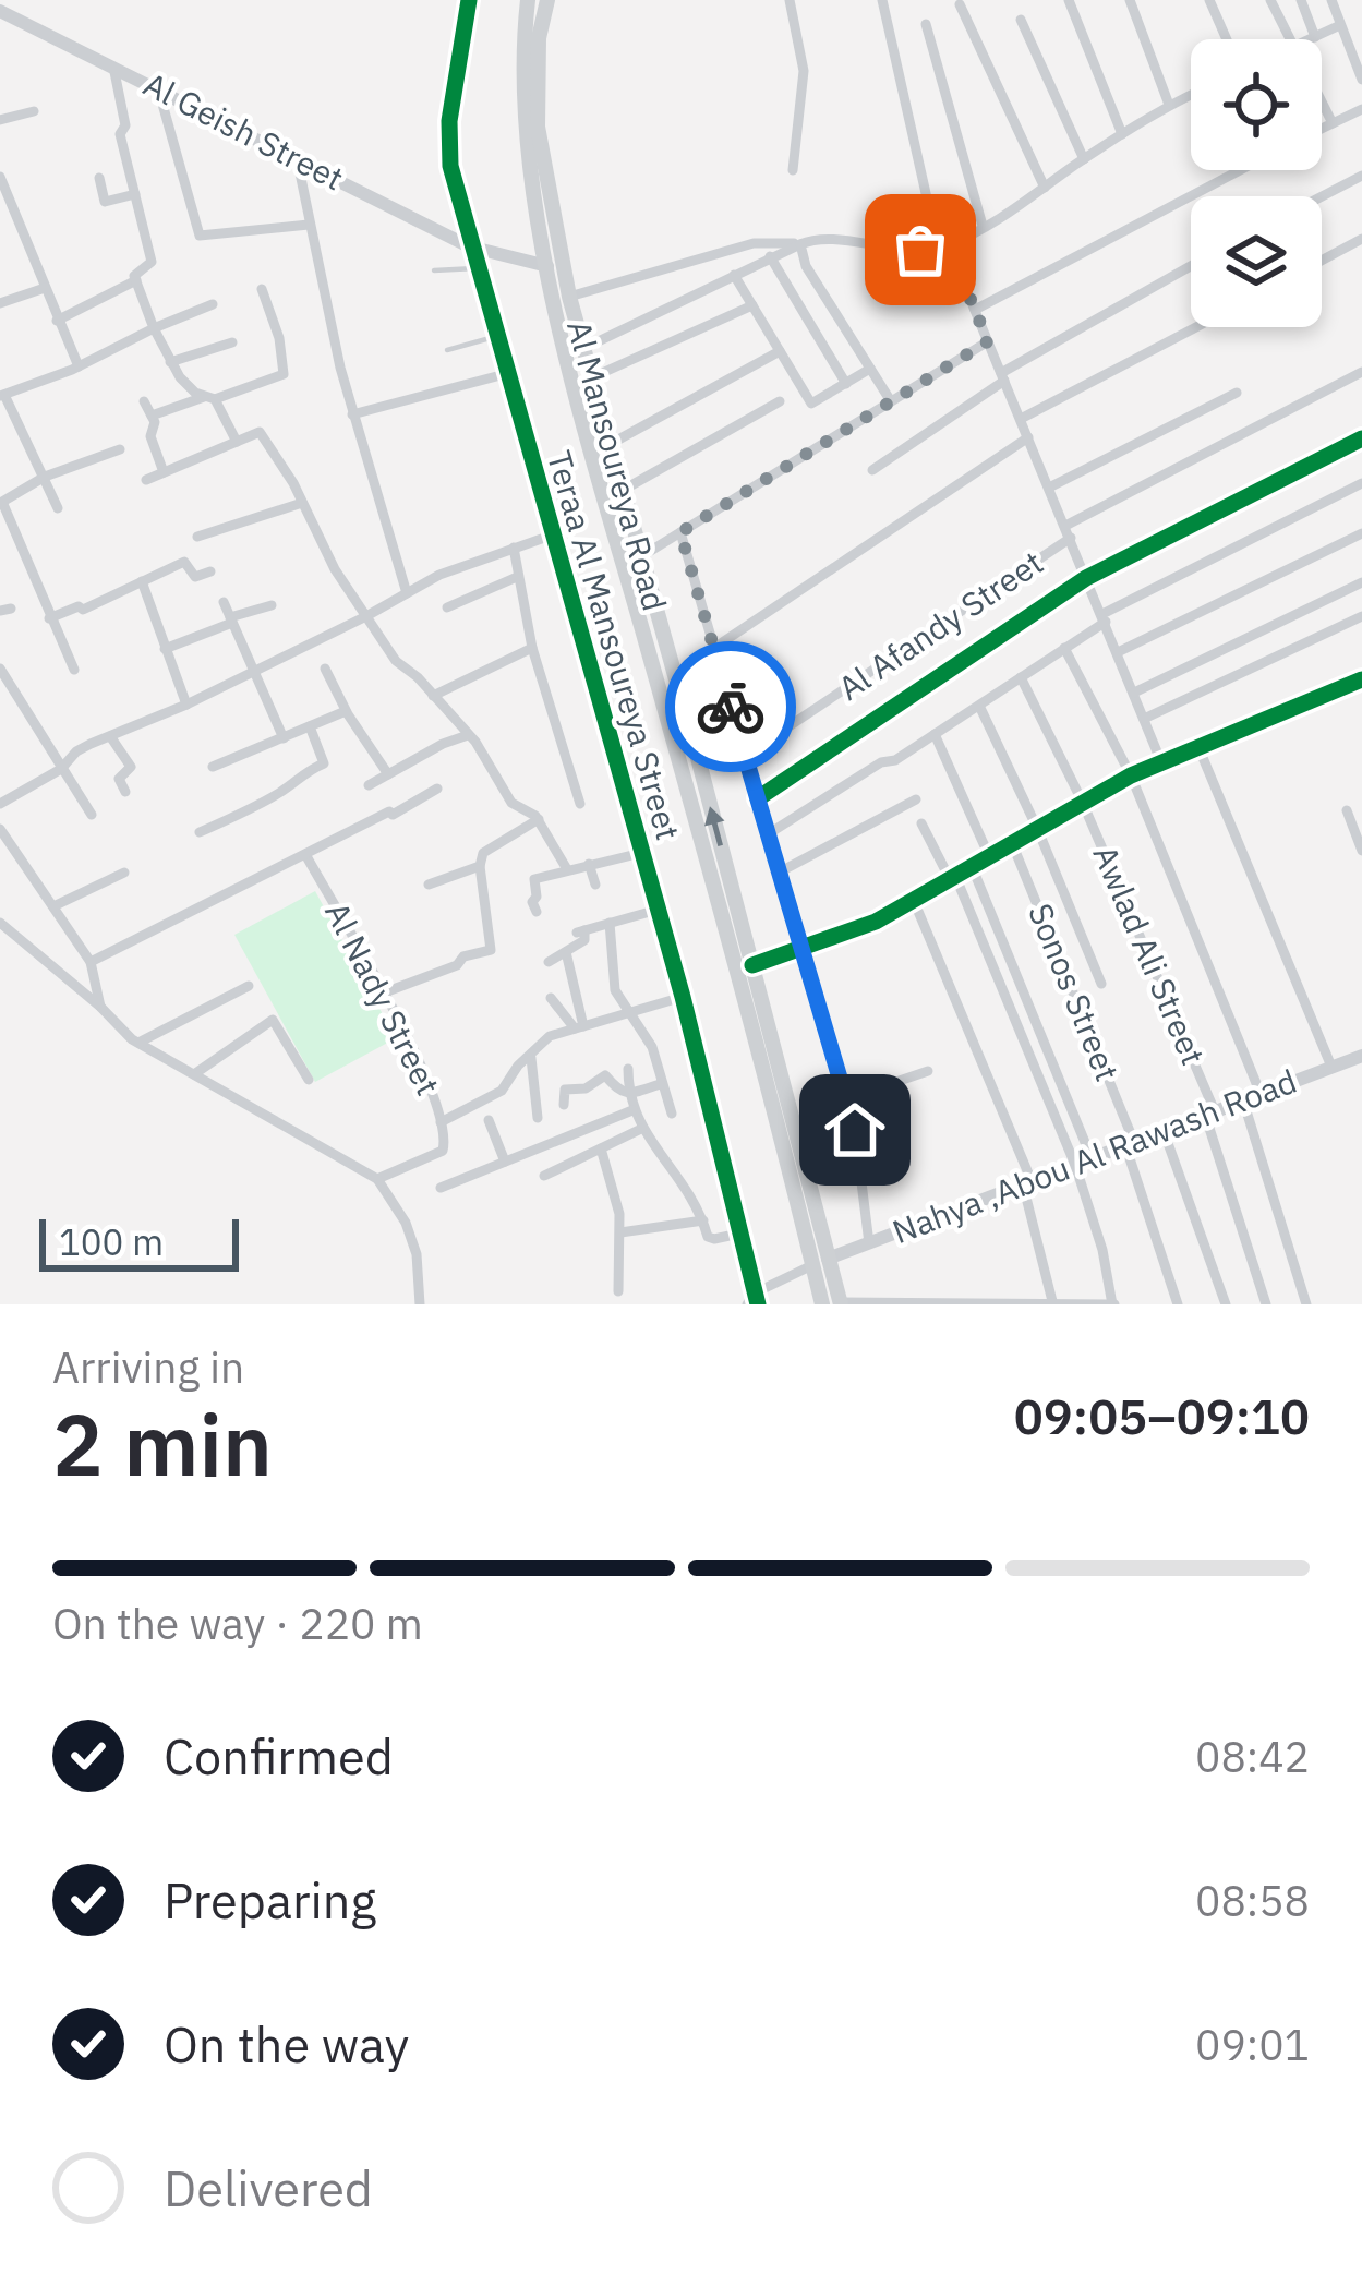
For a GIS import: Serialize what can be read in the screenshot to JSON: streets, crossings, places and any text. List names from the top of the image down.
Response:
{
  "streets": {
    "main road": ["Al Mansoureya Road"],
    "street": [
      "Al Geish Street",
      "Al Afandy Street",
      "Teraa Al Mansoureya Street",
      "Awlad Ali Street",
      "Sonos Street",
      "Al Nady Street",
      "Nahya ,Abou Al Rawash Road"
    ]
  },
  "crossings": [
    ["Al Geish Street", "Al Mansoureya Road"],
    ["Al Geish Street", "Teraa Al Mansoureya Street"],
    ["Al Mansoureya Road", "Nahya ,Abou Al Rawash Road"],
    ["Awlad Ali Street", "Nahya ,Abou Al Rawash Road"],
    ["Sonos Street", "Nahya ,Abou Al Rawash Road"]
  ],
  "scale_bar": "100 m",
  "page": {
    "scale": "100 m",
    "heading": ["2 min", "Arriving in", "09:05–09:10"],
    "bar": "On the way · 220 m",
    "list": [
      ["Confirmed", "08:42"],
      ["Preparing", "08:58"],
      ["On the way", "09:01"],
      "Delivered"
    ]
  }
}
